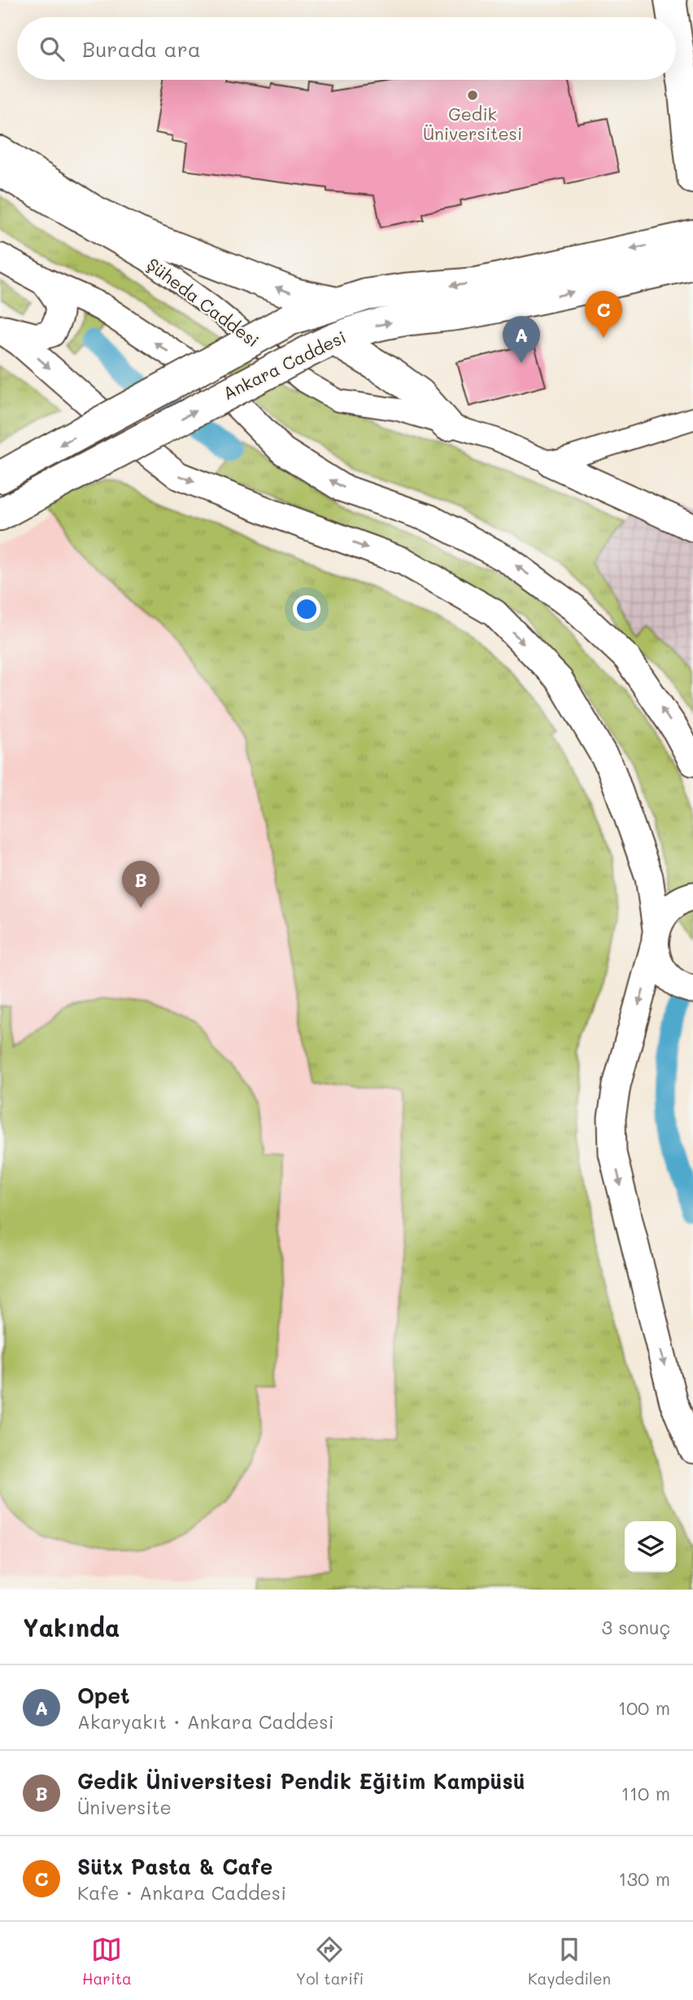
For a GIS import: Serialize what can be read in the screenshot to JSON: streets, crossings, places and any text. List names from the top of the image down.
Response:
{
  "streets": {
    "main road": ["Ankara Caddesi"],
    "street": ["Şüheda Caddesi"]
  },
  "places": ["Gedik Üniversitesi"],
  "page": {
    "search": "Burada ara",
    "pins": ["C", "A", "B"],
    "heading": ["Yakında", "3 sonuç"],
    "list": [
      {
        "mark": "A",
        "name": "Opet",
        "note": "Akaryakıt · Ankara Caddesi",
        "value": "100 m"
      },
      {
        "mark": "B",
        "name": "Gedik Üniversitesi Pendik Eğitim Kampüsü",
        "note": "Üniversite",
        "value": "110 m"
      },
      {
        "mark": "C",
        "name": "Sütx Pasta & Cafe",
        "note": "Kafe · Ankara Caddesi",
        "value": "130 m"
      }
    ],
    "nav": ["Harita", "Yol tarifi", "Kaydedilen"]
  }
}
